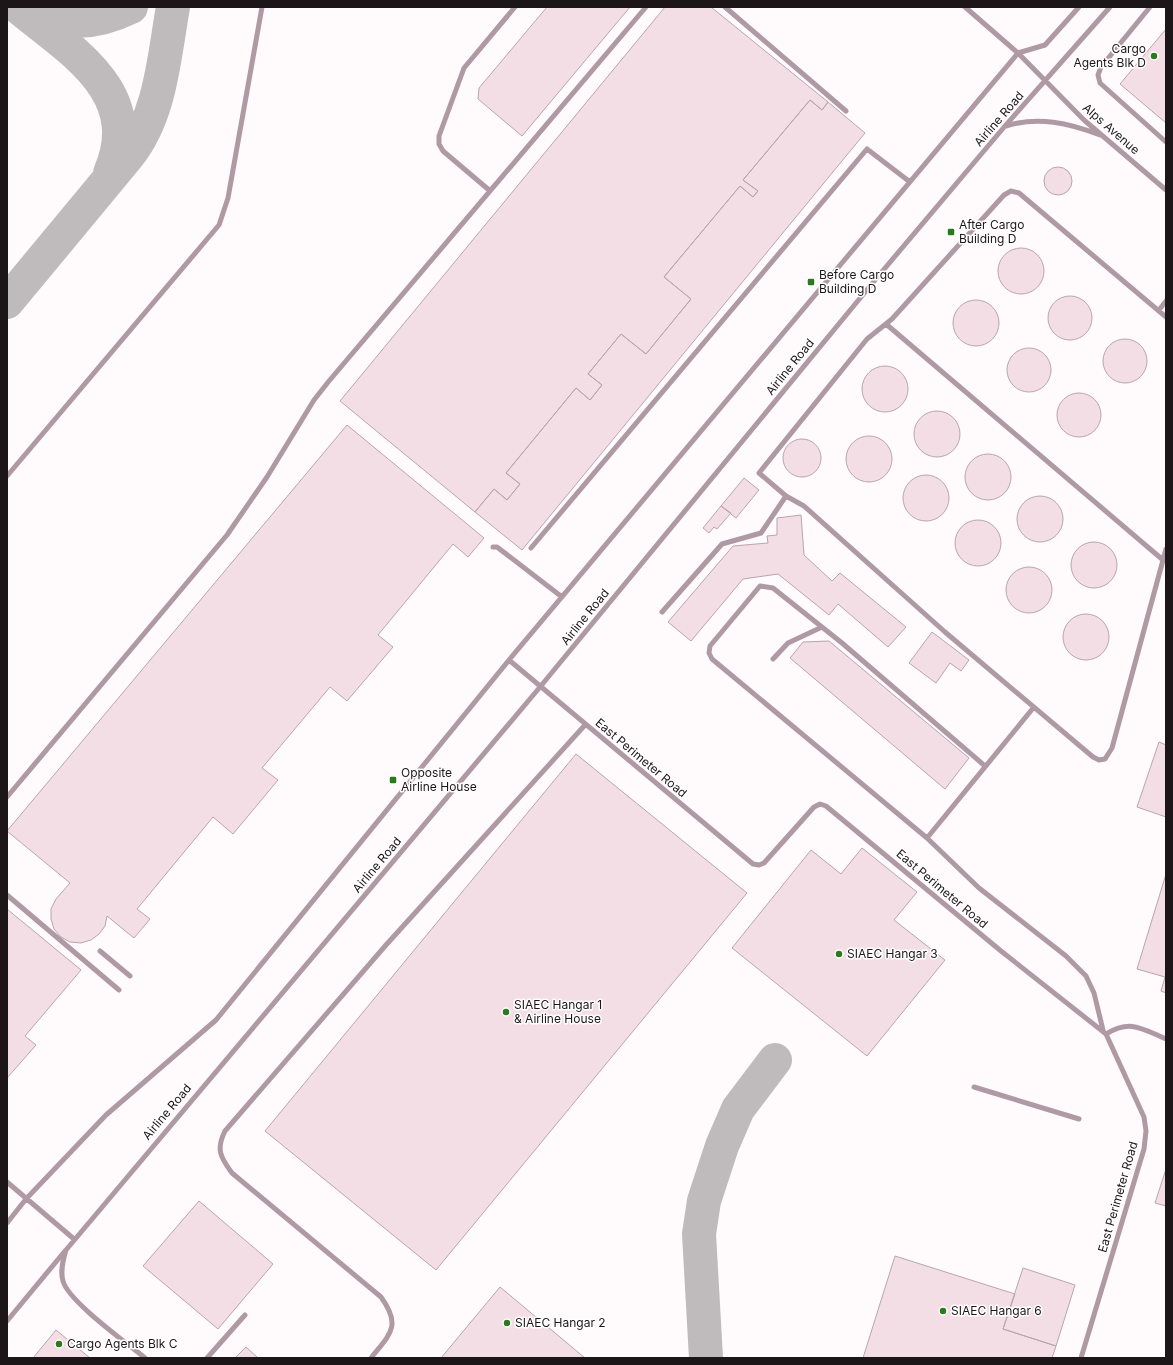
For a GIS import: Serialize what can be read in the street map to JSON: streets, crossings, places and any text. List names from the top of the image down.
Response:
{
  "streets": {
    "lane": ["Airline Road", "Alps Avenue", "East Perimeter Road"]
  },
  "crossings": [
    ["Airline Road", "Alps Avenue"],
    ["Airline Road", "East Perimeter Road"]
  ],
  "places": {
    "other": [
      "Cargo Agents Blk D",
      "SIAEC Hangar 3",
      "SIAEC Hangar 1 & Airline House",
      "SIAEC Hangar 6",
      "SIAEC Hangar 2",
      "Cargo Agents Blk C"
    ],
    "transit": ["After Cargo Building D", "Before Cargo Building D", "Opposite Airline House"]
  }
}
